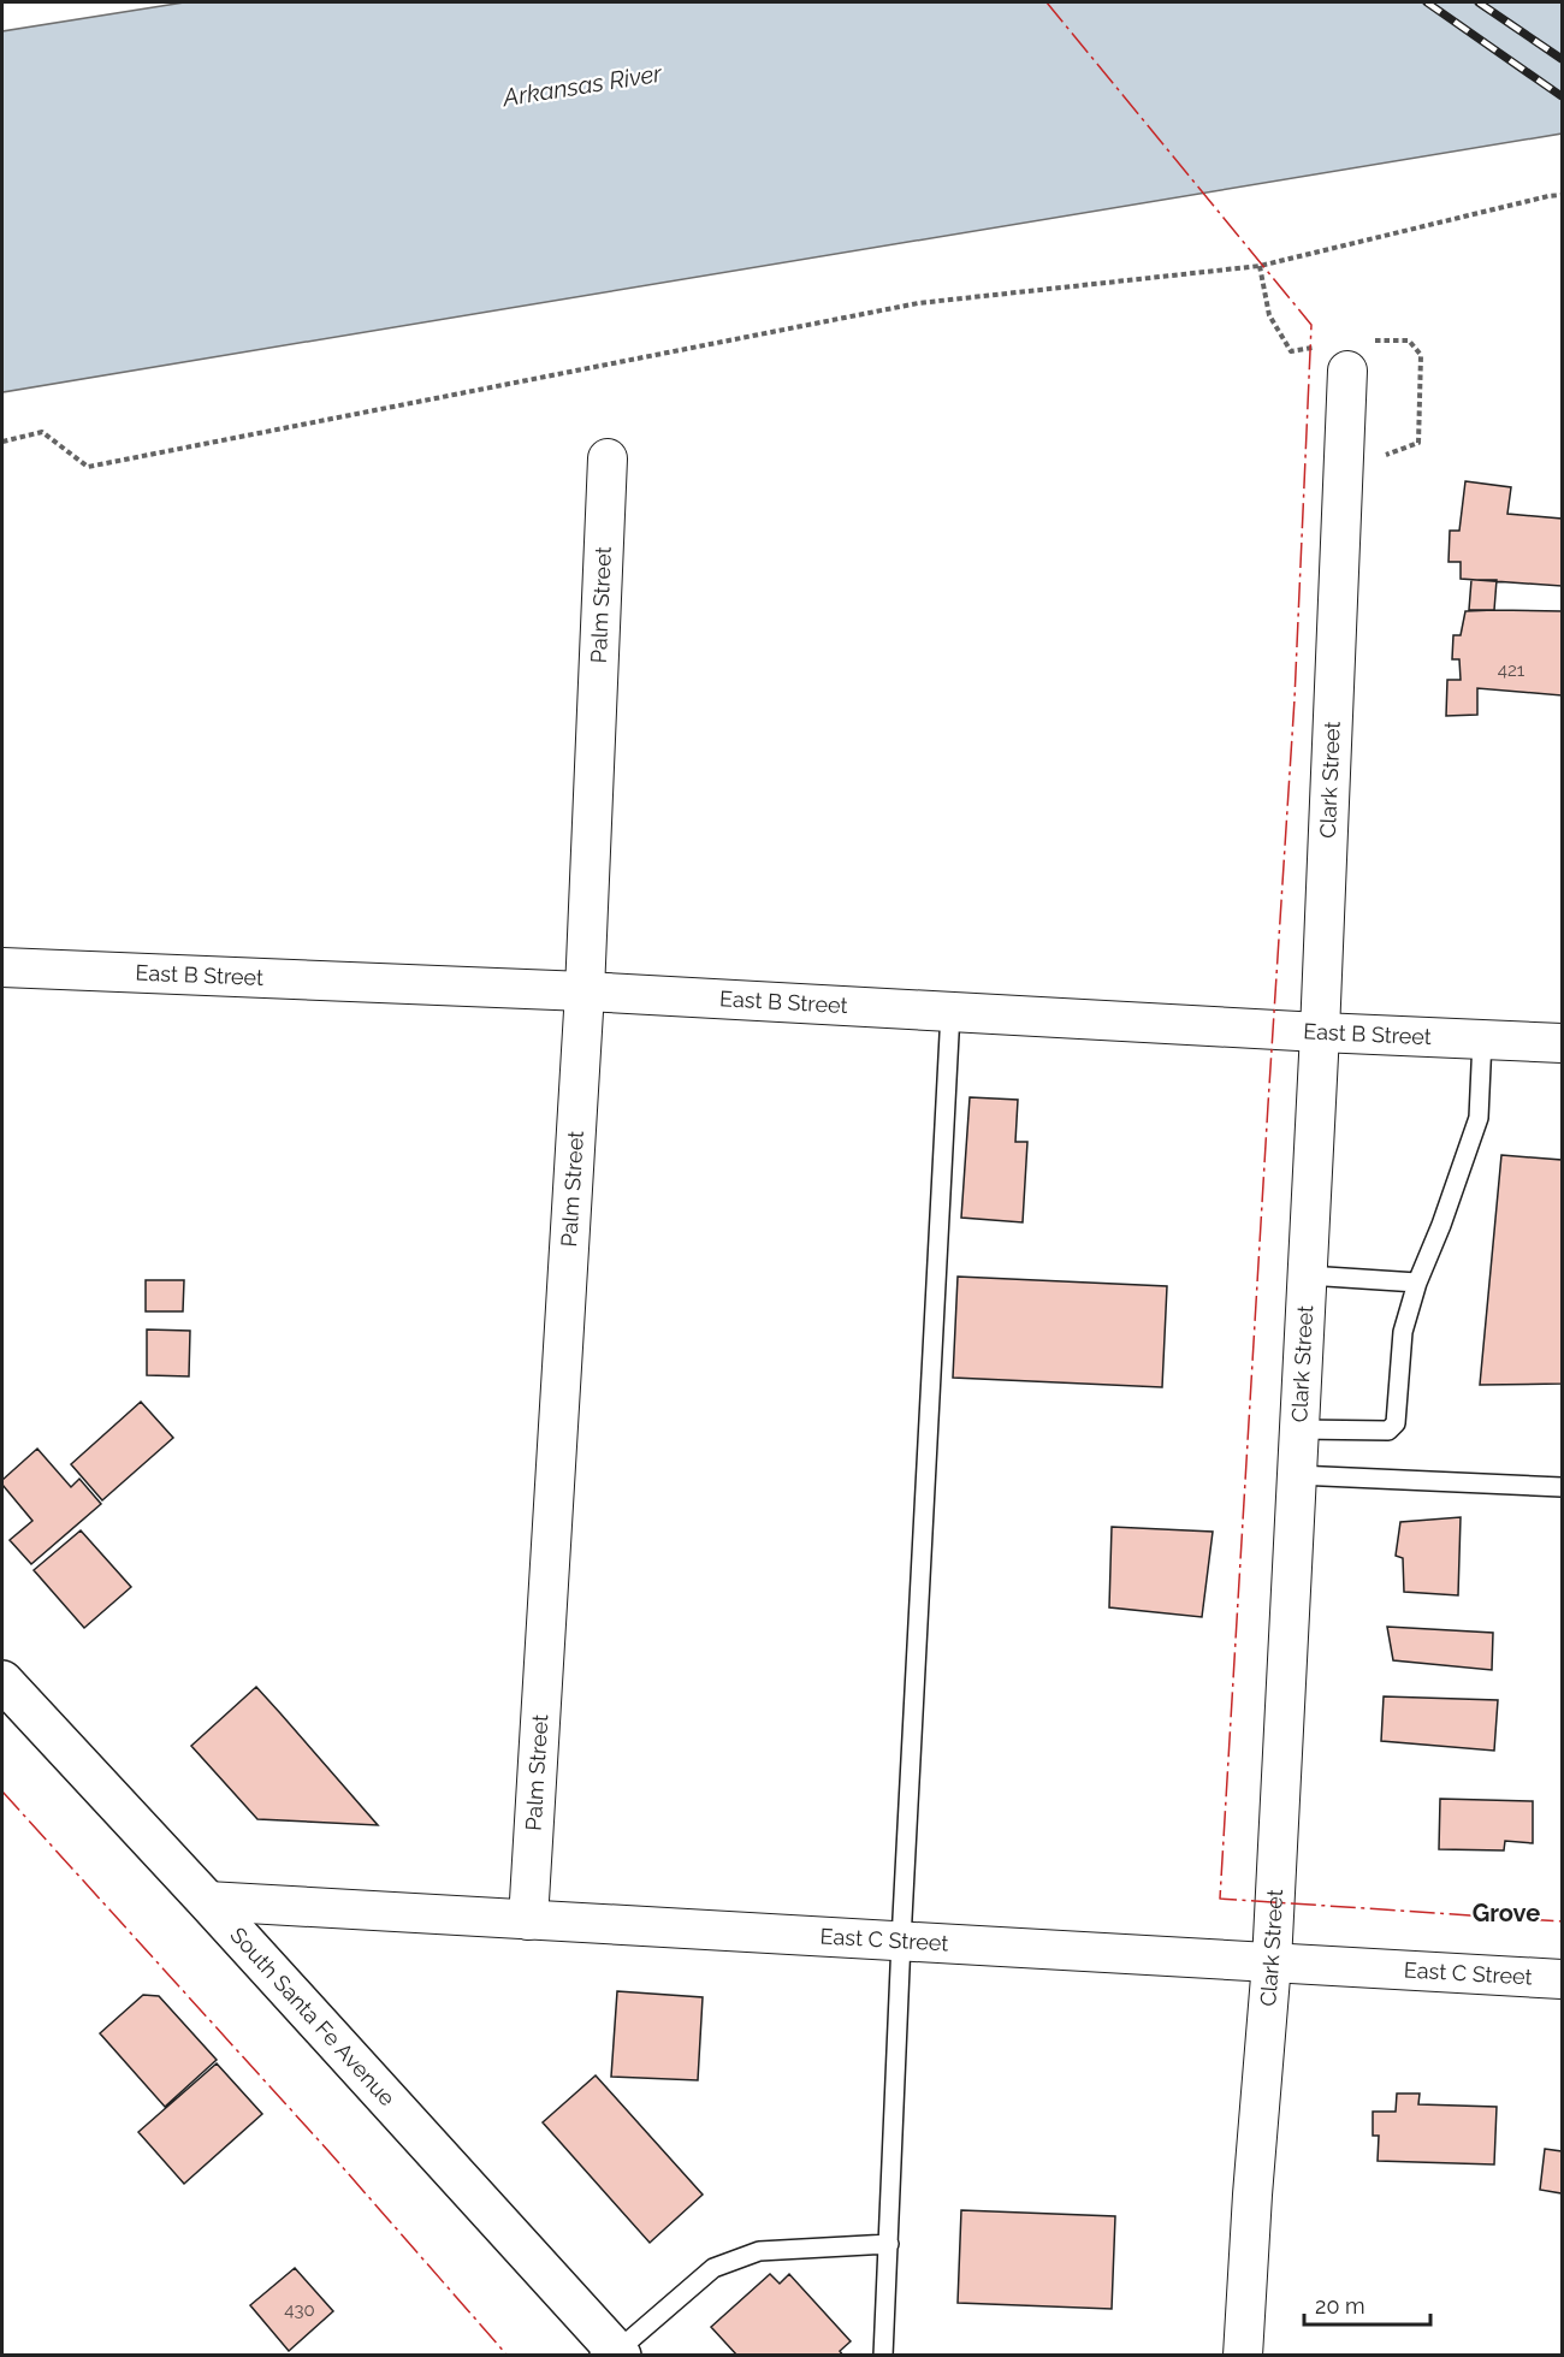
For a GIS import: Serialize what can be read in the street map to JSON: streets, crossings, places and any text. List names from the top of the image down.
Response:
{
  "streets": {
    "main road": ["South Santa Fe Avenue"],
    "street": [
      "Palm Street",
      "Clark Street",
      "East B Street",
      "East C Street"
    ]
  },
  "crossings": [
    ["Palm Street", "East B Street"],
    ["Palm Street", "East C Street"],
    ["Clark Street", "East B Street"],
    ["Clark Street", "East C Street"],
    ["East C Street", "South Santa Fe Avenue"]
  ],
  "districts": ["Grove"],
  "water": ["Arkansas River"],
  "house_numbers": ["421", "430"],
  "scale_bar": "20 m"
}
